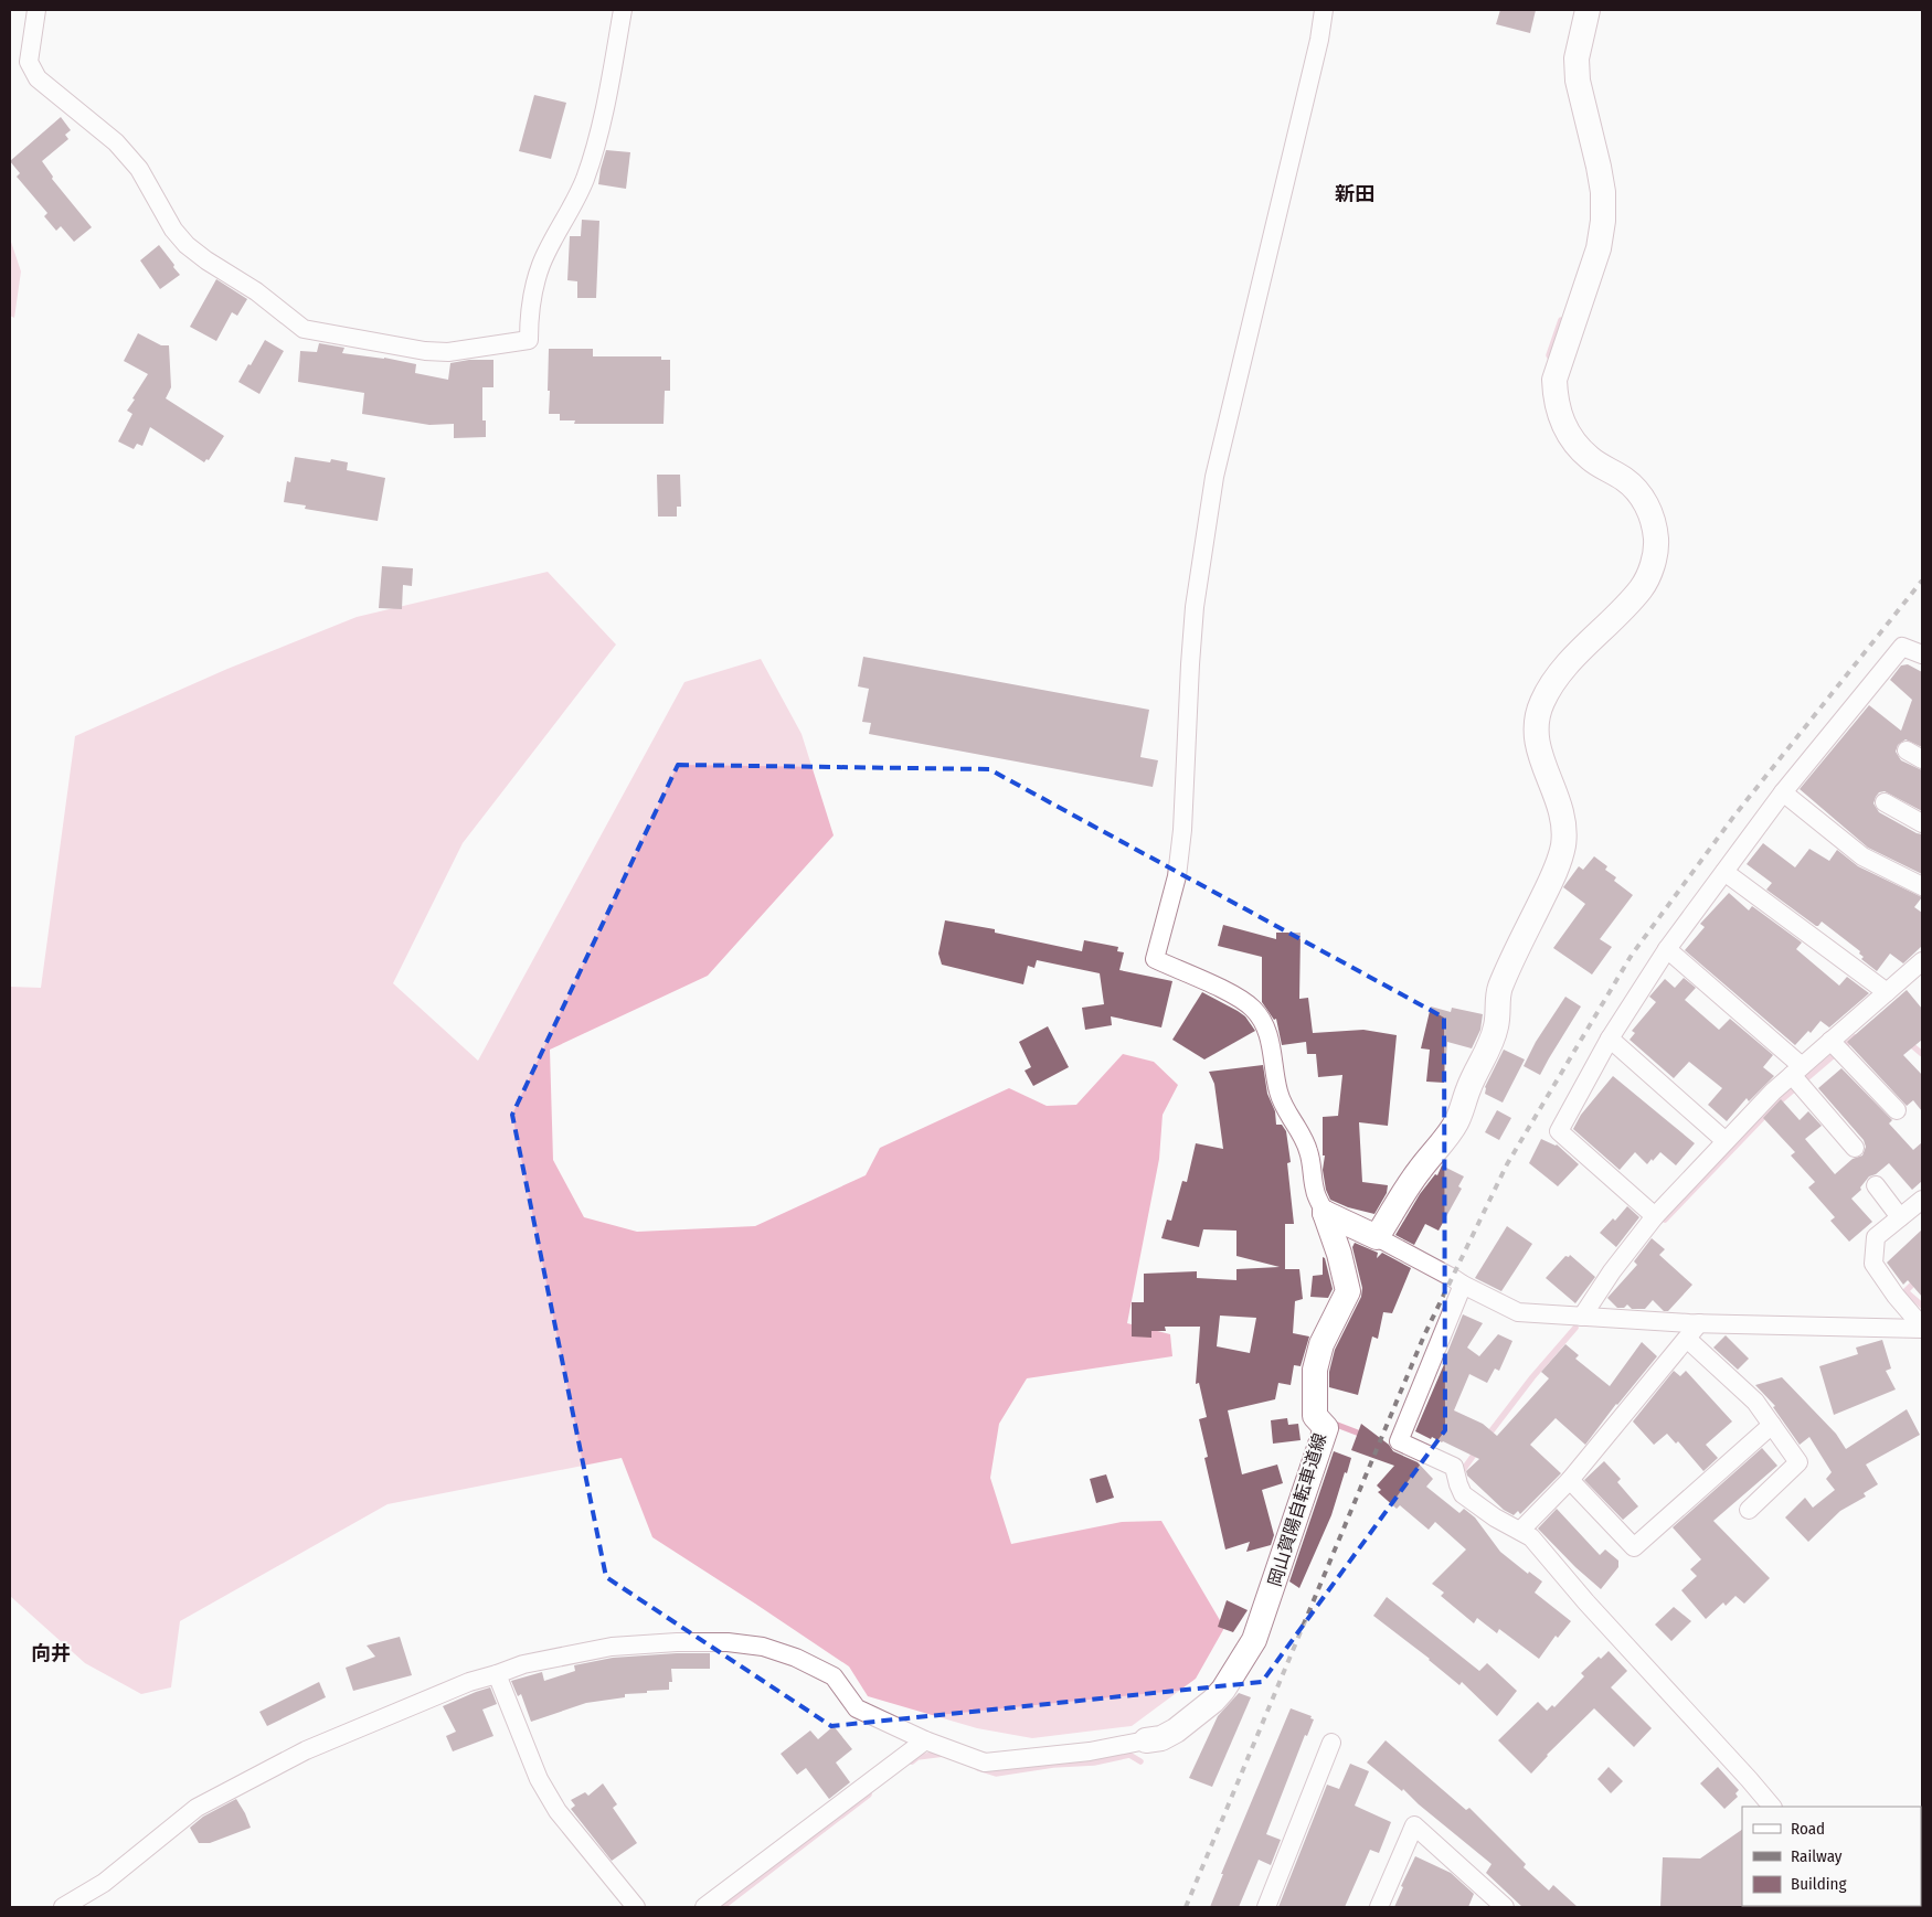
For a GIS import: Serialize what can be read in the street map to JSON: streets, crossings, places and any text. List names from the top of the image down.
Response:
{
  "streets": {
    "main road": ["岡山賀陽自転車道線"]
  },
  "districts": ["新田", "向井"],
  "legend": ["Road", "Railway", "Building"]
}
